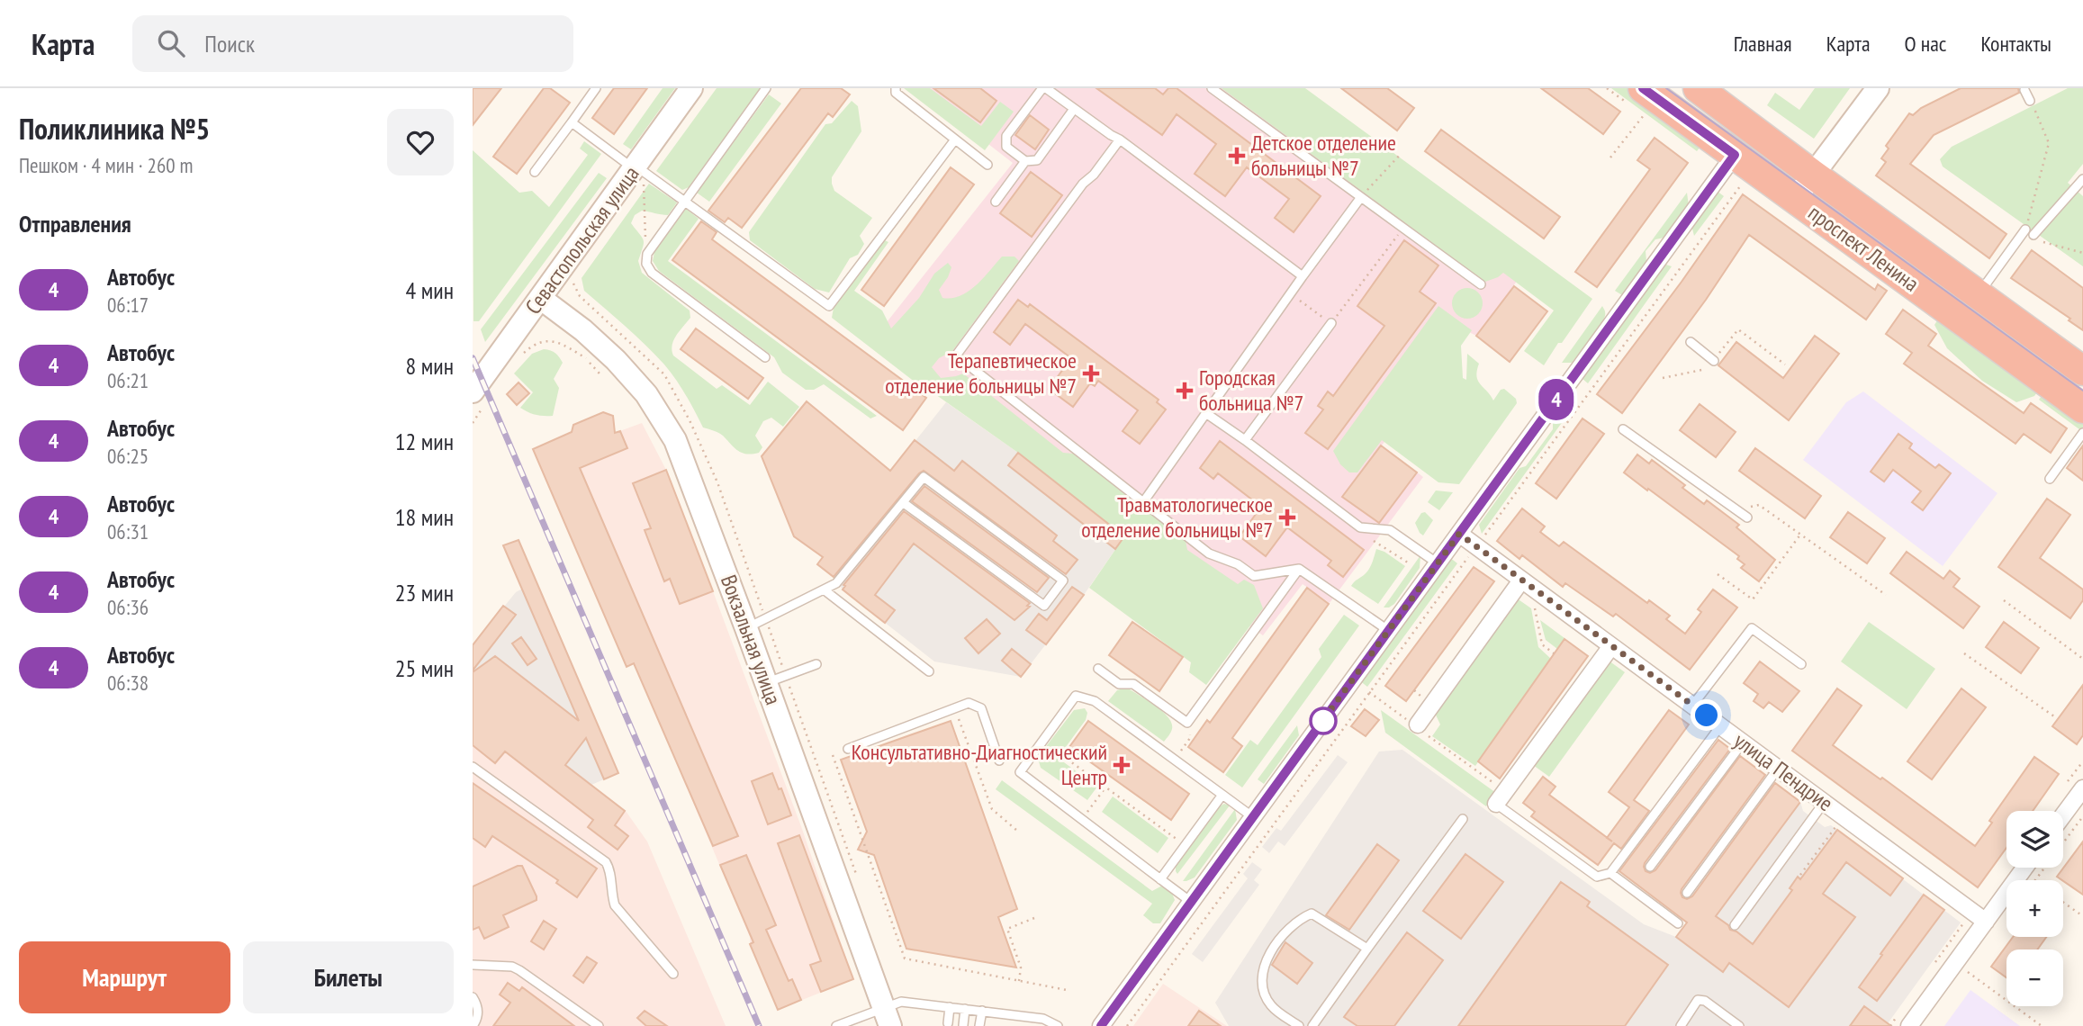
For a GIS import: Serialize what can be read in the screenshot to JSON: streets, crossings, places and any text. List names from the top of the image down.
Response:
{
  "streets": {
    "highway": ["проспект Ленина"],
    "street": ["Севастопольская улица", "Вокзальная улица", "улица Пендрие"]
  },
  "crossings": [
    ["Севастопольская улица", "Вокзальная улица"]
  ],
  "places": {
    "health": [
      "Детское отделение больницы №7",
      "Терапевтическое отделение больницы №7",
      "Городская больница №7",
      "Травматологическое отделение больницы №7",
      "Консультативно-Диагностический Центр"
    ]
  },
  "lines": ["bus line 4"],
  "page": {
    "header": "Карта",
    "search": "Поиск",
    "nav": [
      "Главная",
      "Карта",
      "О нас",
      "Контакты"
    ],
    "heading": [
      ["Поликлиника №5", "Пешком · 4 мин · 260 m"],
      "Отправления"
    ],
    "on_map": "4",
    "list": [
      {
        "mark": "4",
        "name": "Автобус",
        "note": "06:17",
        "value": "4 мин"
      },
      {
        "mark": "4",
        "name": "Автобус",
        "note": "06:21",
        "value": "8 мин"
      },
      {
        "mark": "4",
        "name": "Автобус",
        "note": "06:25",
        "value": "12 мин"
      },
      {
        "mark": "4",
        "name": "Автобус",
        "note": "06:31",
        "value": "18 мин"
      },
      {
        "mark": "4",
        "name": "Автобус",
        "note": "06:36",
        "value": "23 мин"
      },
      {
        "mark": "4",
        "name": "Автобус",
        "note": "06:38",
        "value": "25 мин"
      }
    ],
    "map_buttons": ["+", "−"],
    "buttons": ["Маршрут", "Билеты"]
  }
}
